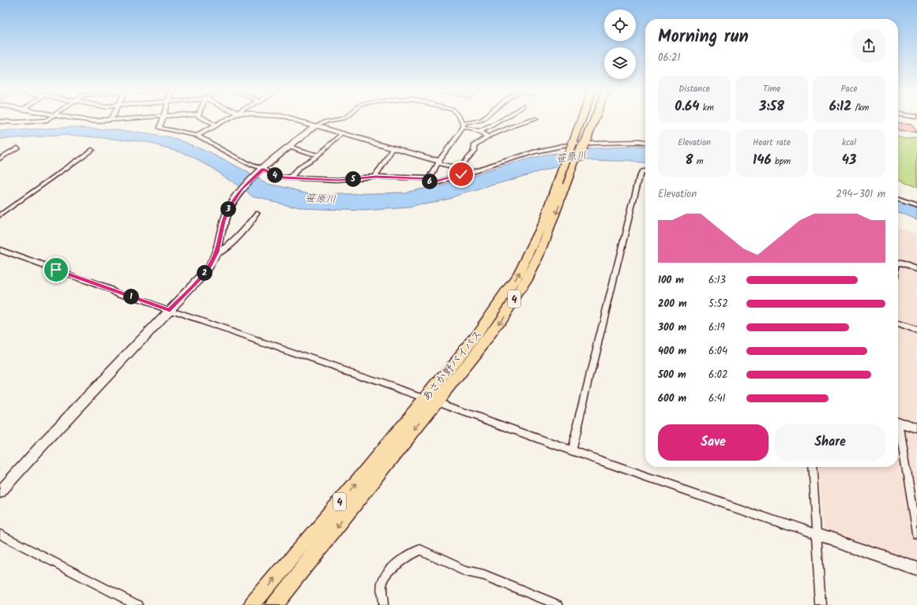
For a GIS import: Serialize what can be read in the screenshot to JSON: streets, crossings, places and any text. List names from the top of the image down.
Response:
{
  "streets": {
    "highway": ["4", "あさか野バイパス"]
  },
  "water": ["笹原川"],
  "page": {
    "heading": ["Morning run", "06:21"],
    "stats": [
      ["Distance", "0.64 km"],
      ["Time", "3:58"],
      ["Pace", "6:12 /km"],
      ["Elevation", "8 m"],
      ["Heart rate", "146 bpm"],
      ["kcal", "43"]
    ],
    "pins": [
      "4",
      "5",
      "6",
      "3",
      "2",
      "1"
    ],
    "chart": ["Elevation", "294–301 m"],
    "list": [
      {
        "name": "100 m",
        "note": "6:13"
      },
      {
        "name": "200 m",
        "note": "5:52"
      },
      {
        "name": "300 m",
        "note": "6:19"
      },
      {
        "name": "400 m",
        "note": "6:04"
      },
      {
        "name": "500 m",
        "note": "6:02"
      },
      {
        "name": "600 m",
        "note": "6:41"
      }
    ],
    "buttons": ["Save", "Share"]
  }
}
